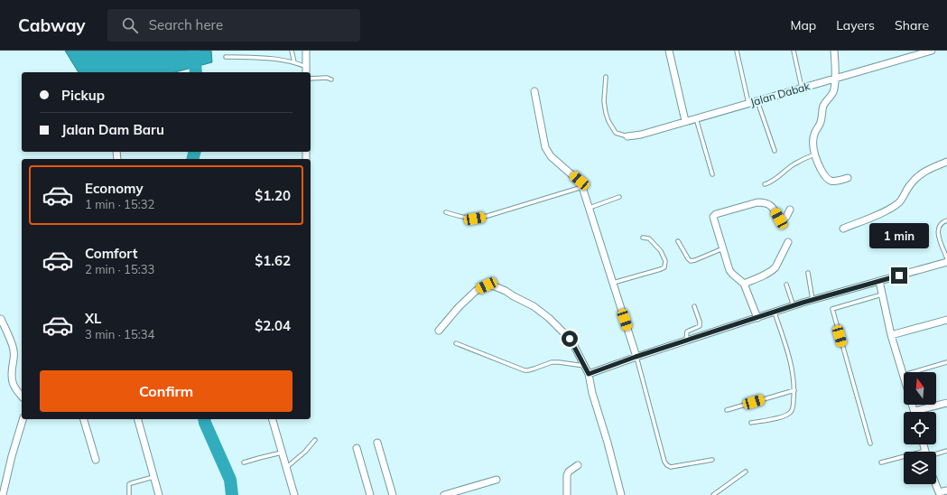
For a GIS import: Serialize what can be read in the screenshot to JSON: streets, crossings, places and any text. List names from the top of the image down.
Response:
{
  "streets": {
    "street": ["Jalan Dabak"]
  },
  "north": "top",
  "page": {
    "header": "Cabway",
    "search": "Search here",
    "nav": ["Map", "Layers", "Share"],
    "banner": ["Pickup", "Jalan Dam Baru"],
    "list": [
      {
        "name": "Economy",
        "note": "1 min · 15:32",
        "value": "$1.20"
      },
      {
        "name": "Comfort",
        "note": "2 min · 15:33",
        "value": "$1.62"
      },
      {
        "name": "XL",
        "note": "3 min · 15:34",
        "value": "$2.04"
      }
    ],
    "bubble": "1 min",
    "buttons": "Confirm"
  }
}
